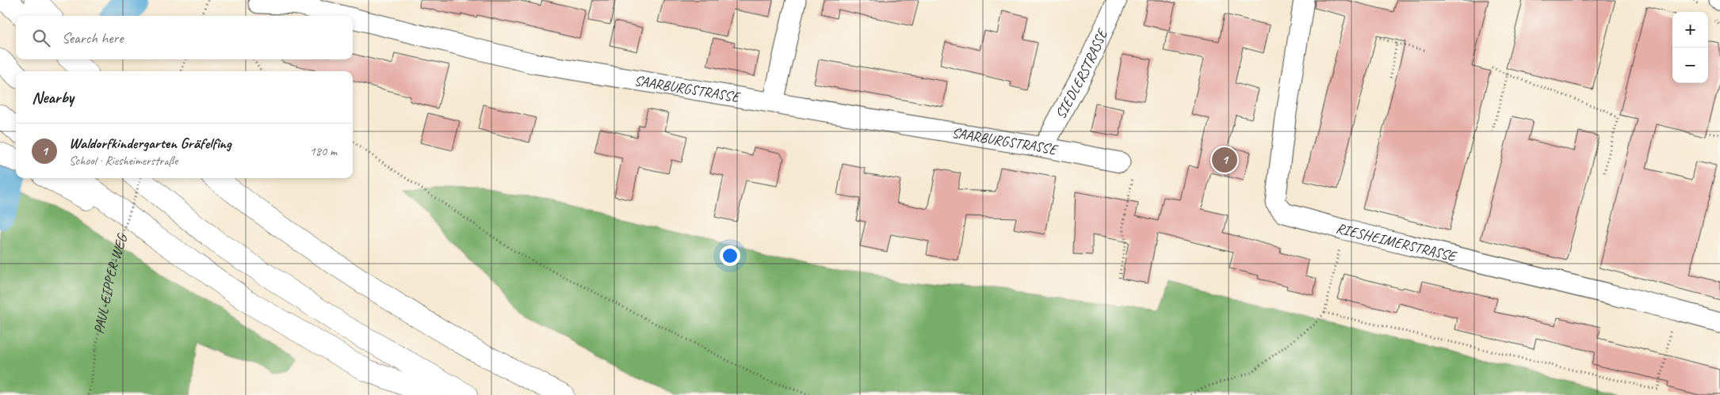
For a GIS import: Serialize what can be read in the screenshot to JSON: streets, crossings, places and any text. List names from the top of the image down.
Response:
{
  "streets": {
    "street": ["SIEDLERSTRASSE", "SAARBURGSTRASSE", "RIESHEIMERSTRASSE"],
    "path": ["PAUL-EIPPER-WEG"]
  },
  "crossings": [
    ["SIEDLERSTRASSE", "SAARBURGSTRASSE"]
  ],
  "page": {
    "map_buttons": ["+", "−"],
    "search": "Search here",
    "heading": "Nearby",
    "list": [
      {
        "mark": "1",
        "name": "Waldorfkindergarten Gräfelfing",
        "note": "School · Riesheimerstraße",
        "value": "180 m"
      }
    ],
    "pins": "1"
  }
}
